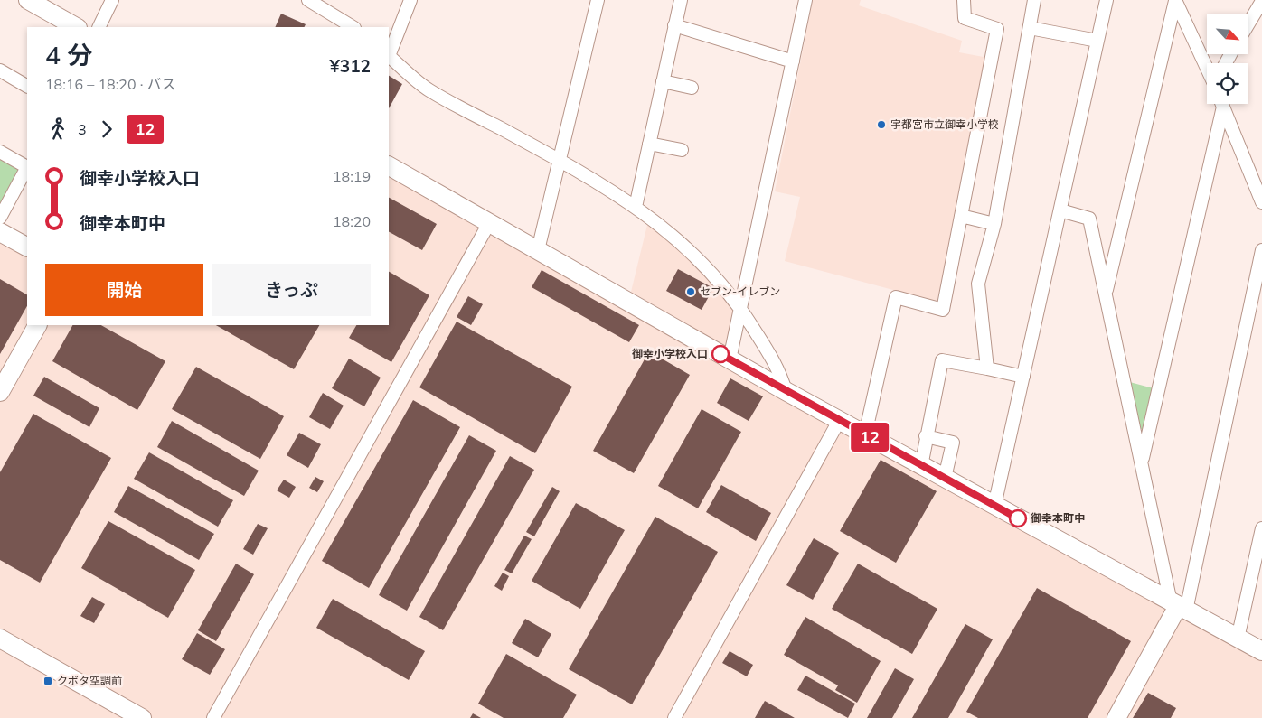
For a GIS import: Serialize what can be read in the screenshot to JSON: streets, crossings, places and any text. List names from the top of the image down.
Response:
{
  "places": {
    "other": [
      "宇都宮市立御幸小学校",
      "セブン-イレブン",
      "御幸小学校入口",
      "御幸本町中"
    ],
    "transit": ["クボタ空調前"]
  },
  "lines": ["bus line 12"],
  "north": "bottom right",
  "page": {
    "on_map": "12",
    "heading": ["4 分", "18:16 – 18:20 · バス", "¥312"],
    "legs": ["3", "12"],
    "list": [
      {
        "name": "御幸小学校入口",
        "value": "18:19"
      },
      {
        "name": "御幸本町中",
        "value": "18:20"
      }
    ],
    "buttons": ["開始", "きっぷ"]
  }
}
